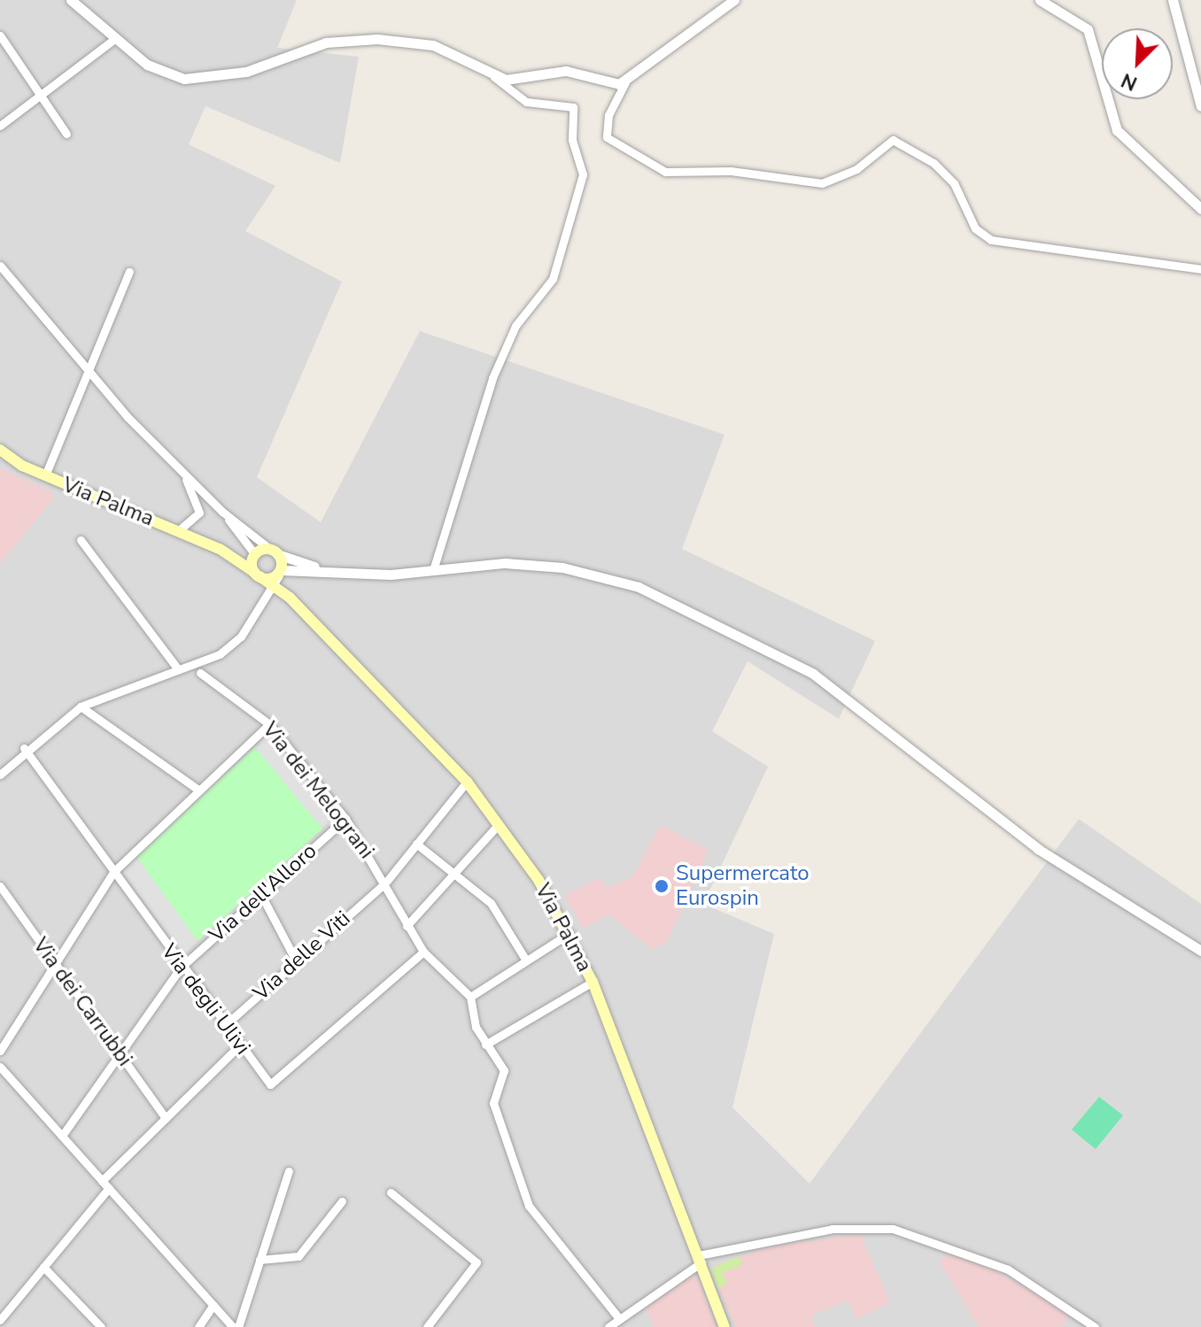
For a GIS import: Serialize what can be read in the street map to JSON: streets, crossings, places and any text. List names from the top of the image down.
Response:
{
  "streets": {
    "main road": ["Via Palma"],
    "street": [
      "Via dei Melograni",
      "Via dell'Alloro",
      "Via delle Viti",
      "Via degli Ulivi",
      "Via dei Carrubbi"
    ]
  },
  "crossings": [
    ["Via Palma", "Via delle Viti"],
    ["Via dei Melograni", "Via dell'Alloro"],
    ["Via dei Melograni", "Via delle Viti"],
    ["Via dei Melograni", "Via degli Ulivi"],
    ["Via dell'Alloro", "Via degli Ulivi"],
    ["Via dell'Alloro", "Via dei Carrubbi"],
    ["Via delle Viti", "Via degli Ulivi"]
  ],
  "places": ["Supermercato Eurospin"],
  "north": "bottom left"
}
